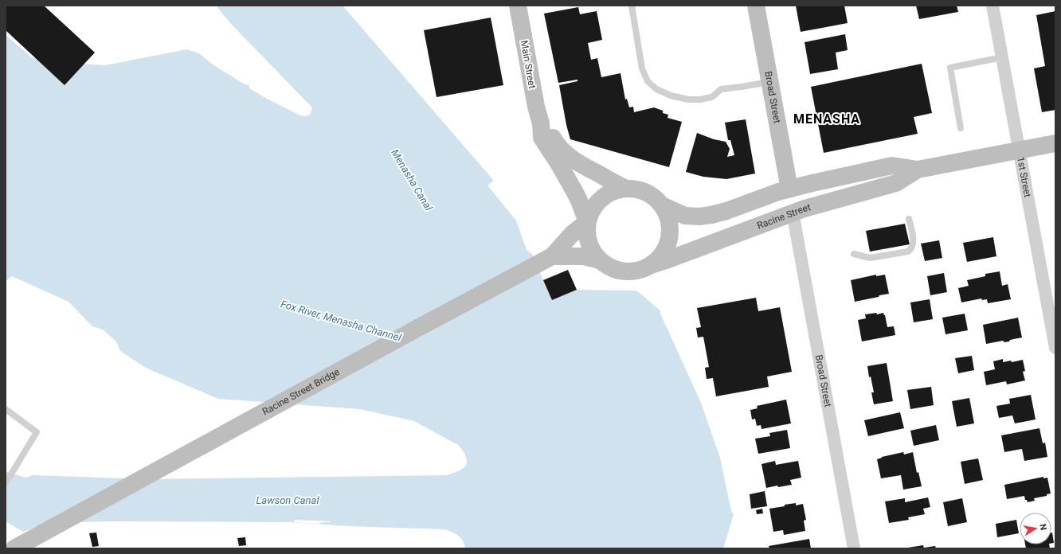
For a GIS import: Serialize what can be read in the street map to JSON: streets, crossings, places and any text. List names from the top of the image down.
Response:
{
  "streets": {
    "main road": [
      "Main Street",
      "Broad Street",
      "Racine Street",
      "Racine Street Bridge"
    ],
    "street": ["1st Street"]
  },
  "crossings": [
    ["Main Street", "Racine Street"],
    ["Broad Street", "Racine Street"],
    ["1st Street", "Racine Street"]
  ],
  "districts": ["MENASHA"],
  "water": ["Menasha Canal", "Fox River, Menasha Channel", "Lawson Canal"],
  "north": "right"
}
